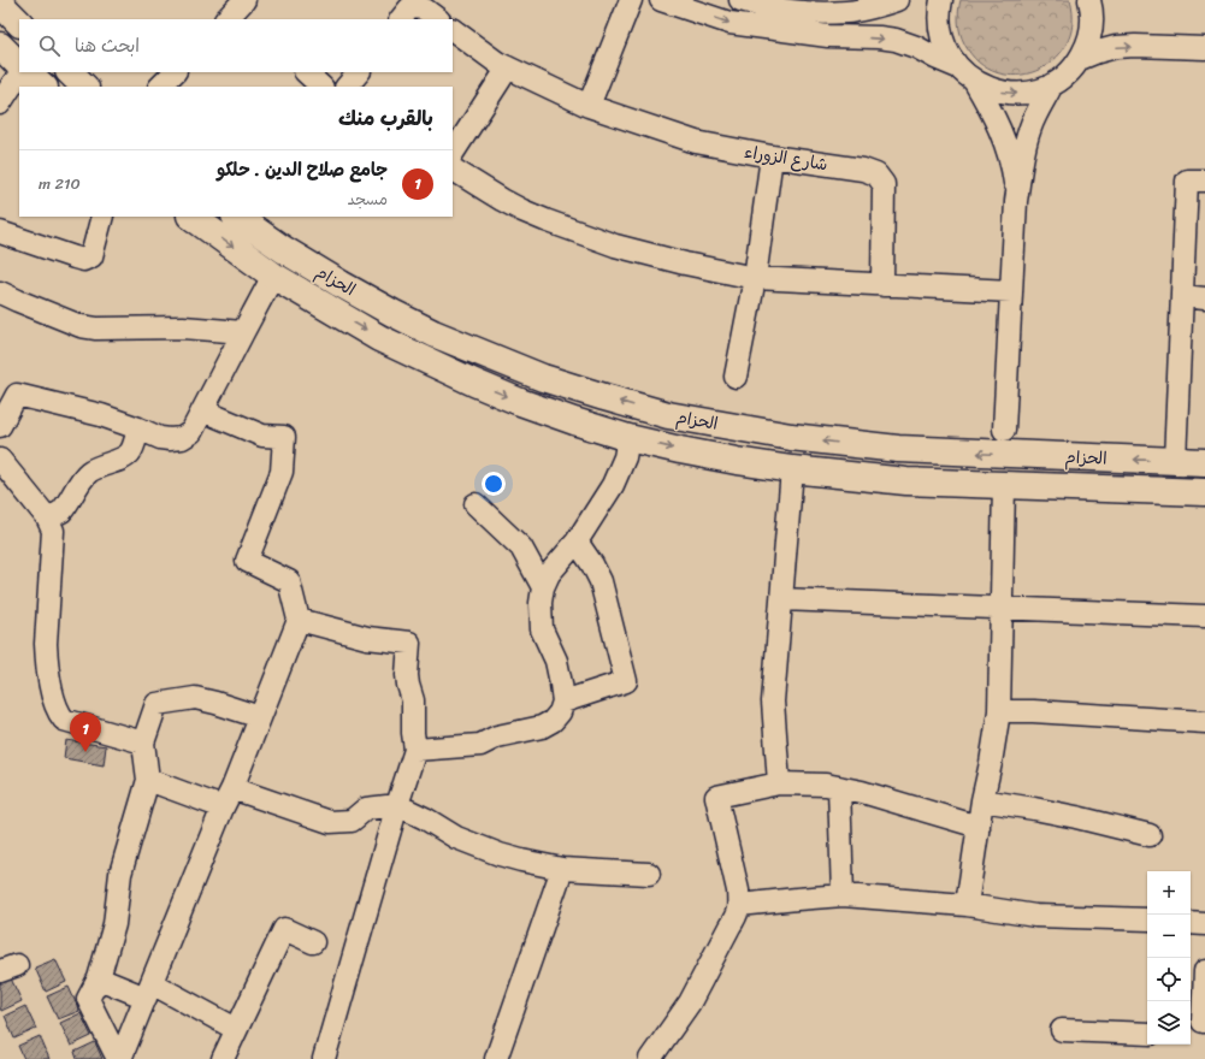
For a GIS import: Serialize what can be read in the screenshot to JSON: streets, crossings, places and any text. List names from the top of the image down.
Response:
{
  "streets": {
    "main road": ["الحزام"],
    "street": ["شارع الزوراء"]
  },
  "page": {
    "search": "ابحث هنا",
    "heading": "بالقرب منك",
    "list": [
      {
        "mark": "1",
        "name": "جامع صلاح الدين . حلكو",
        "note": "مسجد",
        "value": "210 m"
      }
    ],
    "pins": "1",
    "map_buttons": ["+", "−"]
  }
}
